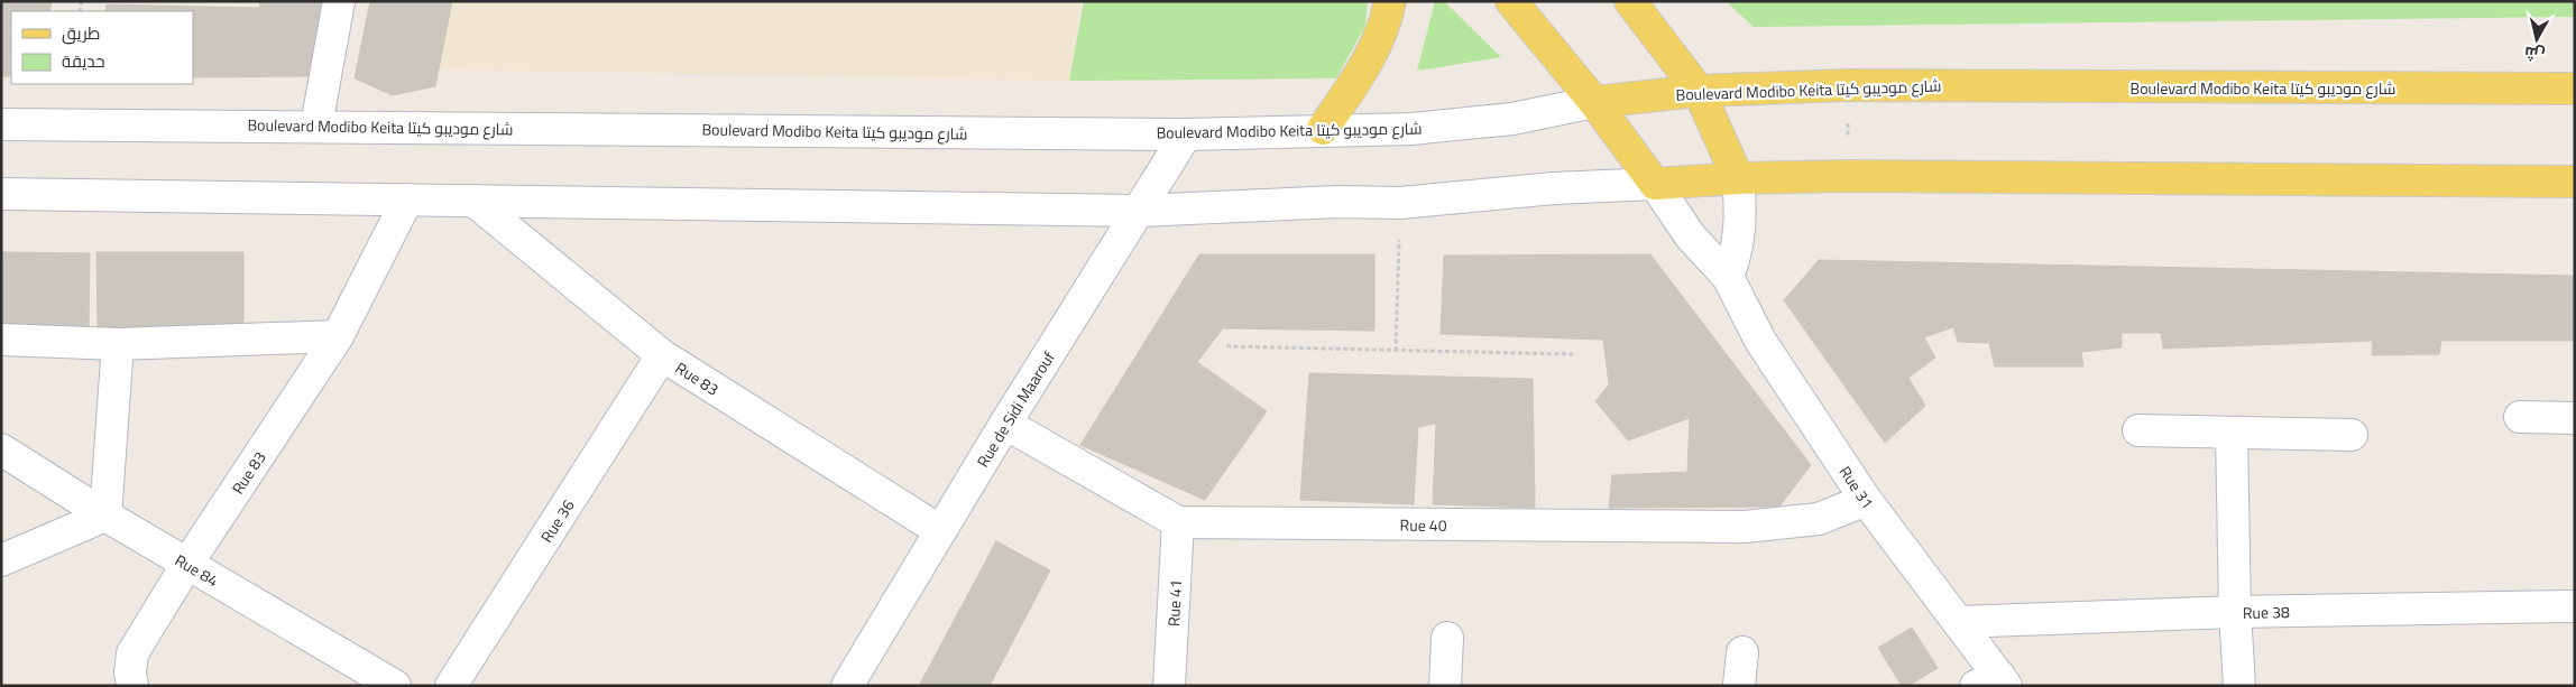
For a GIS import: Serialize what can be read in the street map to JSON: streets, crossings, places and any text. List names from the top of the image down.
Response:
{
  "streets": {
    "main road": ["Boulevard Modibo Keita شارع موديبو كيتا"],
    "street": [
      "Rue 83",
      "Rue de Sidi Maarouf",
      "Rue 31",
      "Rue 36",
      "Rue 40",
      "Rue 84",
      "Rue 41",
      "Rue 38"
    ]
  },
  "crossings": [
    ["Boulevard Modibo Keita شارع موديبو كيتا", "Rue de Sidi Maarouf"],
    ["Rue 83", "Rue de Sidi Maarouf"],
    ["Rue 83", "Rue 36"],
    ["Rue 83", "Rue 84"],
    ["Rue de Sidi Maarouf", "Rue 40"],
    ["Rue 31", "Rue 40"],
    ["Rue 31", "Rue 38"],
    ["Rue 40", "Rue 41"]
  ],
  "legend": ["طريق", "حديقة"],
  "north": "bottom"
}
